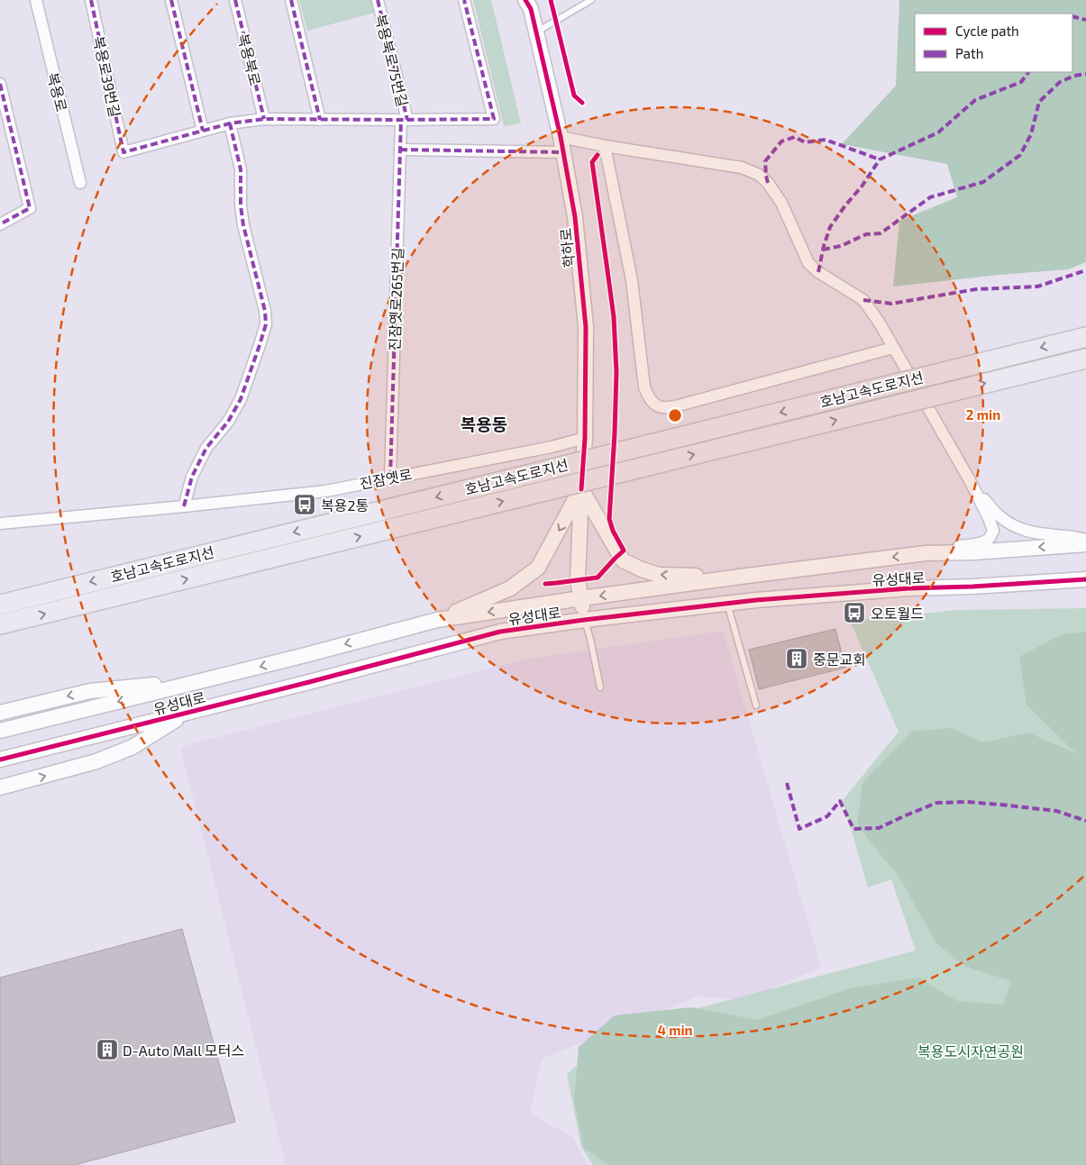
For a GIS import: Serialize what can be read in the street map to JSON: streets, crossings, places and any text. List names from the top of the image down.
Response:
{
  "streets": {
    "highway": ["호남고속도로지선"],
    "street": [
      "복용북로",
      "복용북로75번길",
      "복용로39번길",
      "복용로",
      "학하로",
      "진잠옛로265번길",
      "진잠옛로",
      "유성대로"
    ]
  },
  "crossings": [
    ["복용북로75번길", "진잠옛로265번길"],
    ["학하로", "진잠옛로"],
    ["학하로", "유성대로"],
    ["진잠옛로265번길", "진잠옛로"]
  ],
  "districts": ["복용동"],
  "parks": ["복용도시자연공원"],
  "places": {
    "bus stop": ["복용2통", "오토월드"],
    "building": ["중문교회", "D-Auto Mall 모터스"]
  },
  "legend": ["Cycle path", "Path"],
  "rings": ["2 min", "4 min"]
}
